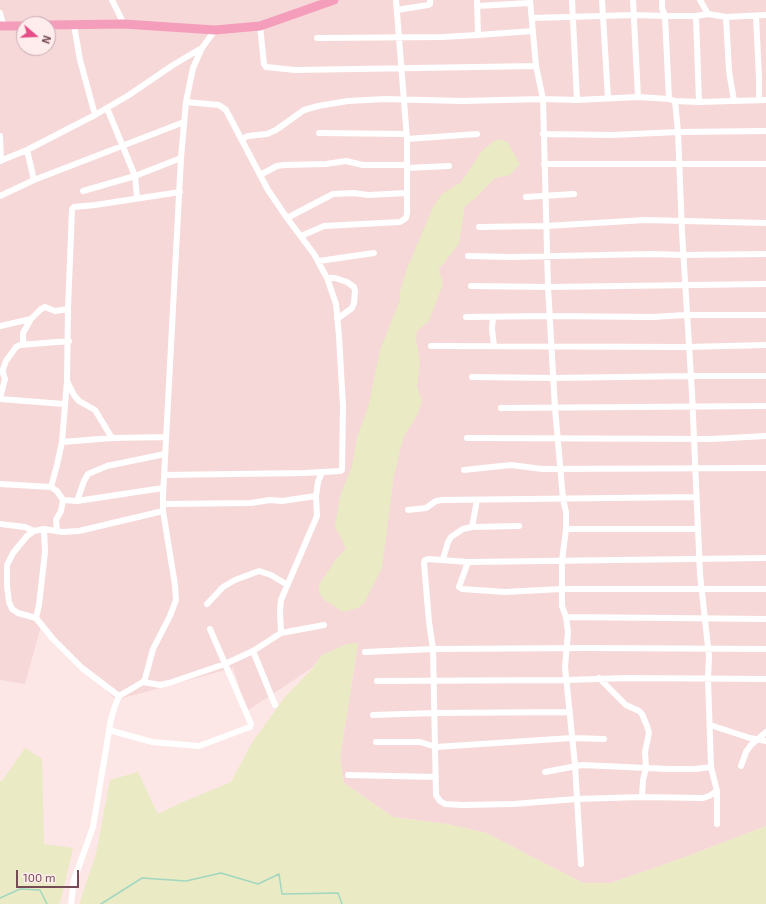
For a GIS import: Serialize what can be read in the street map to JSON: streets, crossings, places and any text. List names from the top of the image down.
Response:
{
  "scale_bar": "100 m",
  "north": "right"
}
